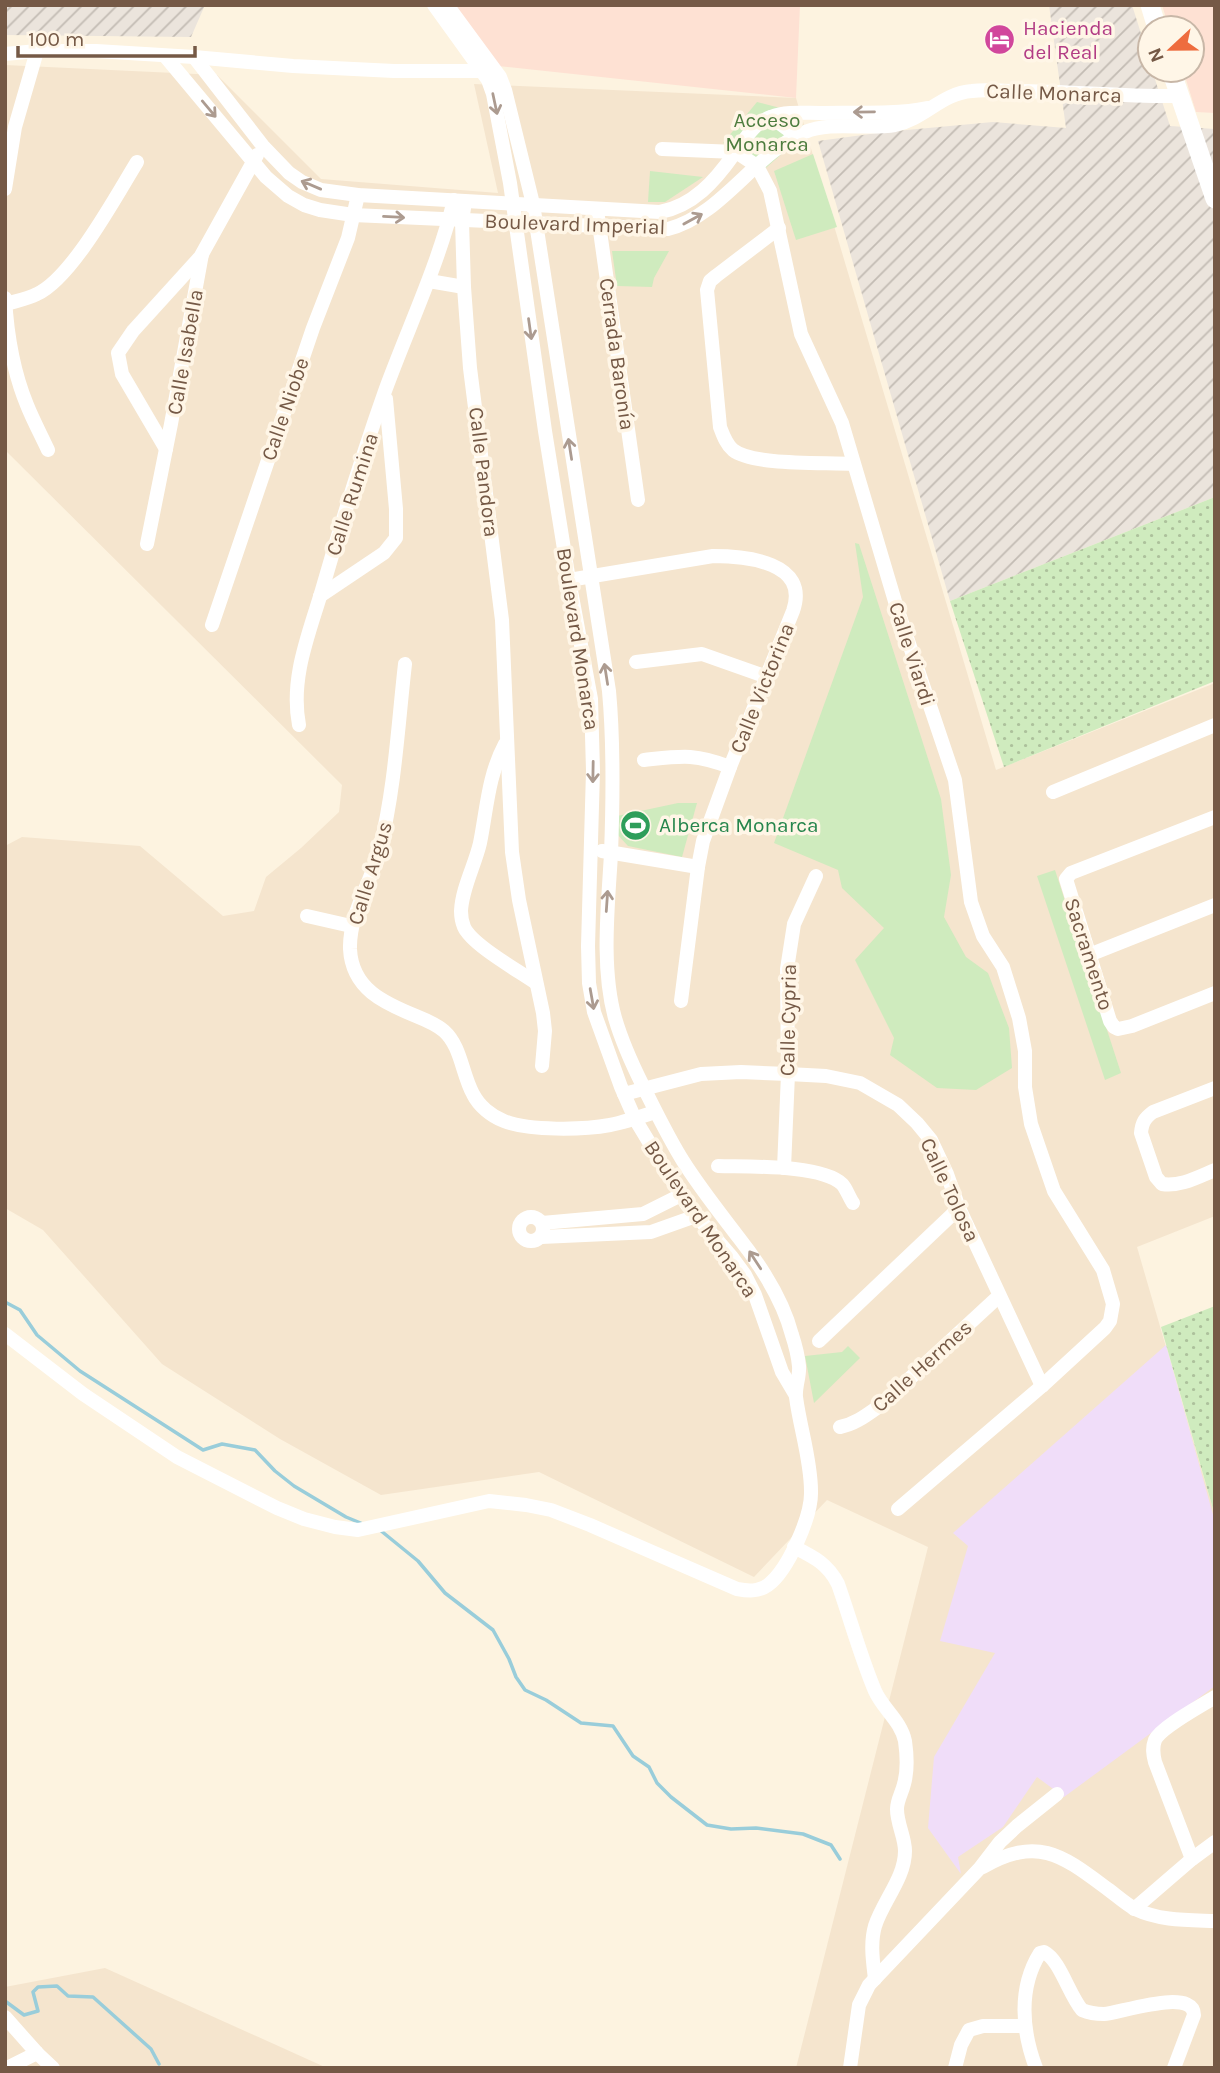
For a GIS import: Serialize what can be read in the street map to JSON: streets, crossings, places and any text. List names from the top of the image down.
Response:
{
  "streets": {
    "street": [
      "Calle Monarca",
      "Boulevard Imperial",
      "Calle Isabella",
      "Cerrada Baronía",
      "Calle Niobe",
      "Calle Pandora",
      "Calle Rumina",
      "Boulevard Monarca",
      "Calle Viardi",
      "Calle Victorina",
      "Calle Argus",
      "Sacramento",
      "Calle Cypria",
      "Calle Tolosa",
      "Calle Hermes"
    ]
  },
  "crossings": [
    ["Calle Monarca", "Boulevard Imperial"],
    ["Boulevard Imperial", "Calle Isabella"],
    ["Boulevard Imperial", "Cerrada Baronía"],
    ["Boulevard Imperial", "Calle Niobe"],
    ["Boulevard Imperial", "Calle Pandora"],
    ["Boulevard Imperial", "Calle Rumina"],
    ["Boulevard Imperial", "Boulevard Monarca"],
    ["Boulevard Imperial", "Calle Viardi"],
    ["Calle Pandora", "Calle Rumina"],
    ["Boulevard Monarca", "Calle Victorina"],
    ["Boulevard Monarca", "Calle Argus"],
    ["Boulevard Monarca", "Calle Tolosa"],
    ["Calle Viardi", "Calle Tolosa"],
    ["Calle Cypria", "Calle Tolosa"],
    ["Calle Tolosa", "Calle Hermes"]
  ],
  "parks": ["Acceso Monarca"],
  "places": {
    "hotel": ["Hacienda del Real"],
    "sports": ["Alberca Monarca"]
  },
  "scale_bar": "100 m",
  "north": "left"
}
